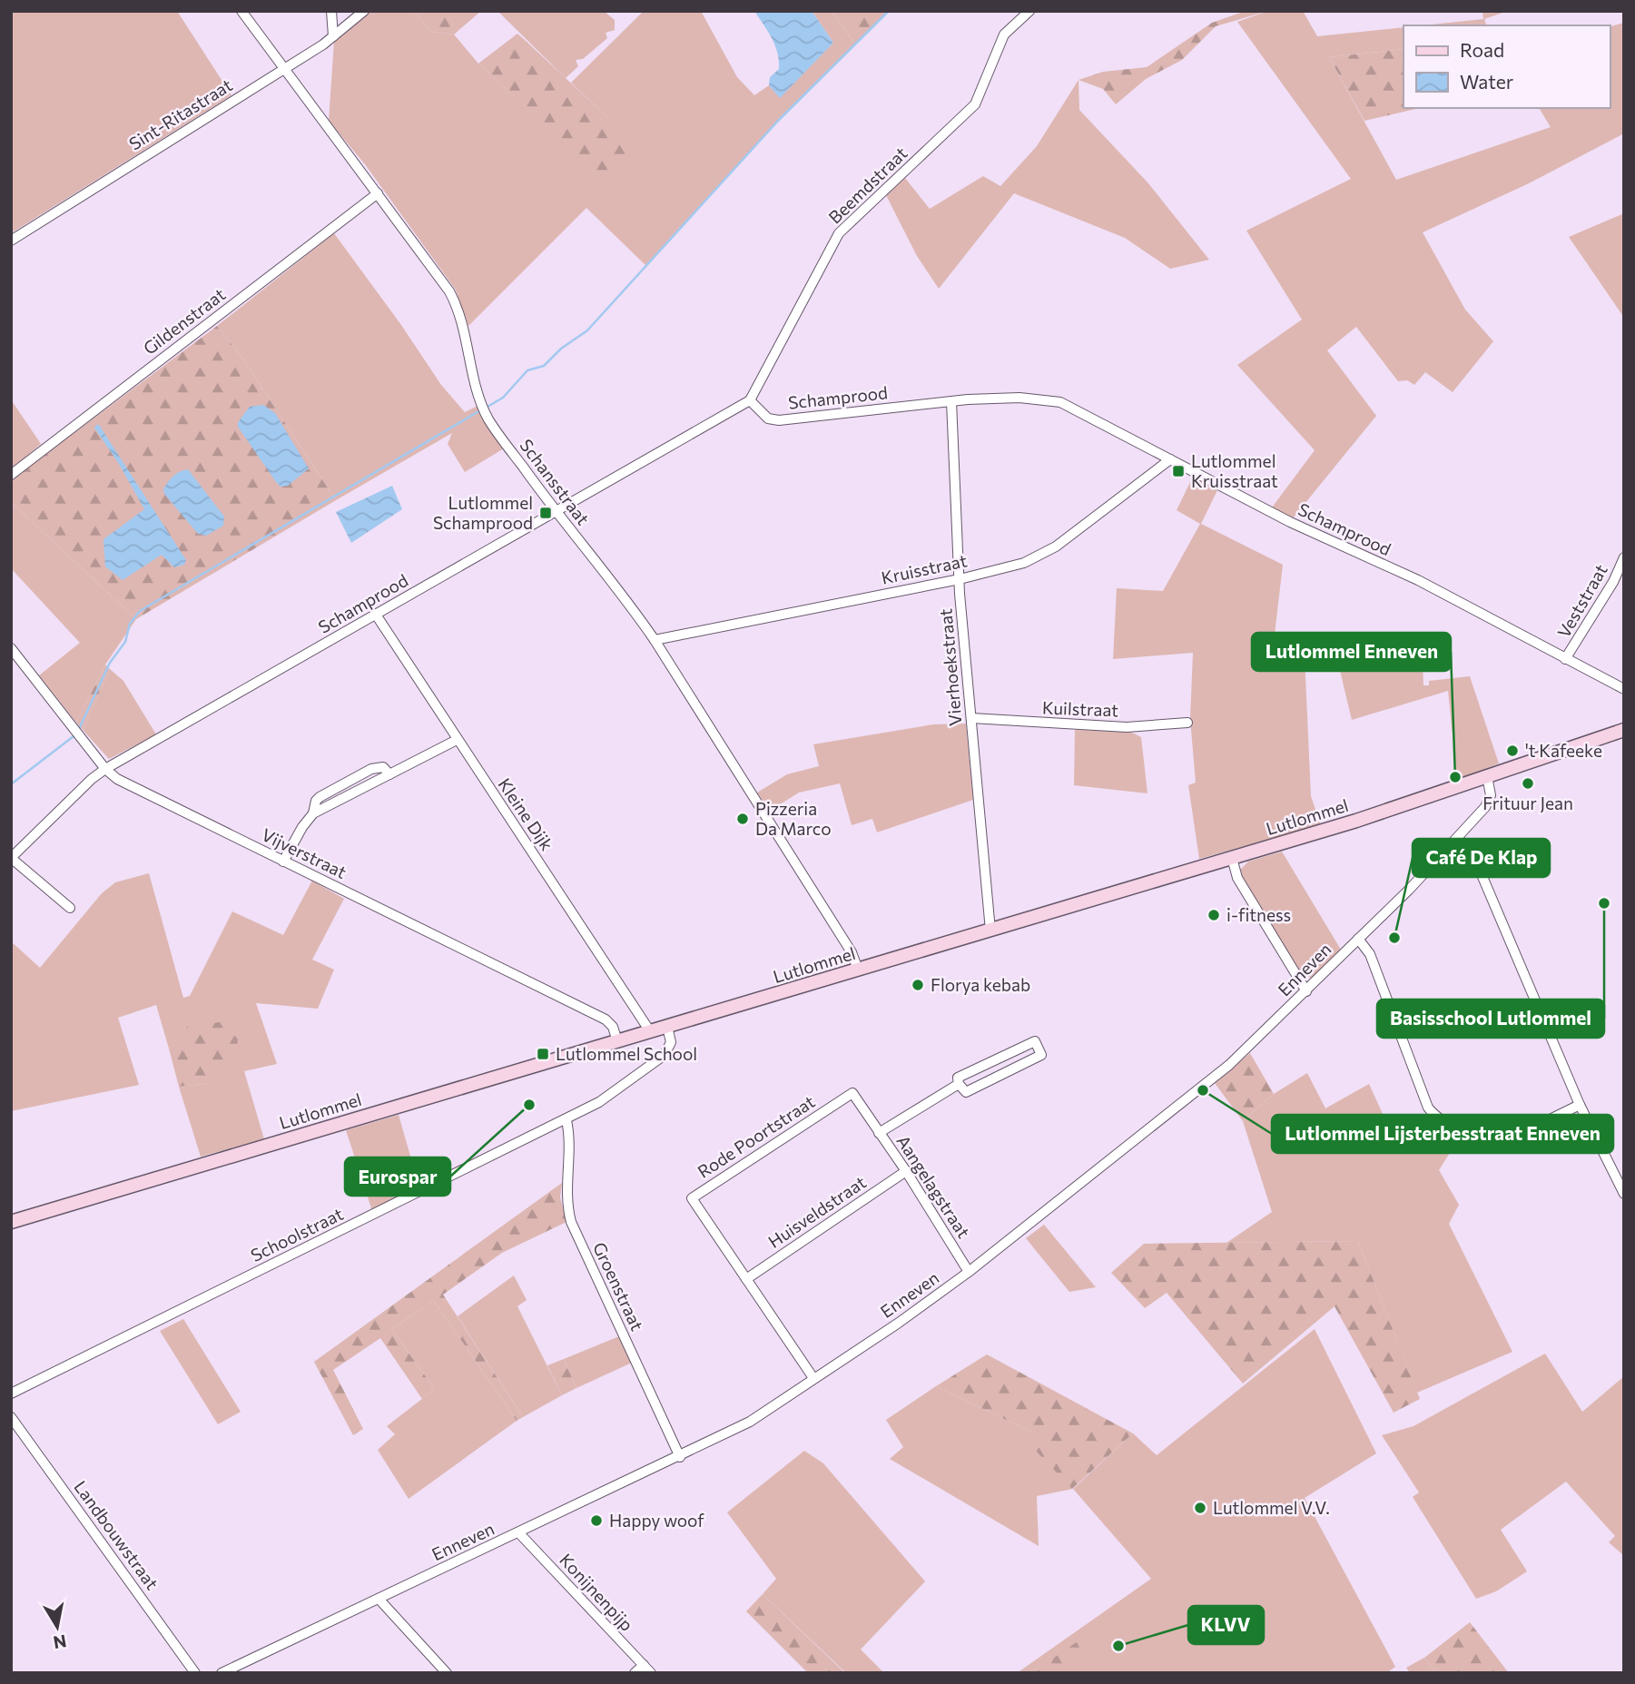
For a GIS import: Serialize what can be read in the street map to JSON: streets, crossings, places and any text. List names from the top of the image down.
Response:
{
  "streets": {
    "main road": ["Lutlommel"],
    "street": [
      "Sint-Ritastraat",
      "Beemdstraat",
      "Gildenstraat",
      "Schamprood",
      "Schansstraat",
      "Kruisstraat",
      "Veststraat",
      "Vierhoekstraat",
      "Kuilstraat",
      "Kleine Dijk",
      "Vijverstraat",
      "Enneven",
      "Rode Poortstraat",
      "Aangelagstraat",
      "Huisveldstraat",
      "Schoolstraat",
      "Groenstraat",
      "Landbouwstraat",
      "Konijnenpijp"
    ]
  },
  "crossings": [
    ["Sint-Ritastraat", "Schansstraat"],
    ["Beemdstraat", "Schamprood"],
    ["Gildenstraat", "Schansstraat"],
    ["Schamprood", "Schansstraat"],
    ["Schamprood", "Kruisstraat"],
    ["Schamprood", "Veststraat"],
    ["Schamprood", "Vierhoekstraat"],
    ["Schamprood", "Kleine Dijk"],
    ["Schamprood", "Vijverstraat"],
    ["Schansstraat", "Kruisstraat"],
    ["Schansstraat", "Lutlommel"],
    ["Kruisstraat", "Vierhoekstraat"],
    ["Vierhoekstraat", "Kuilstraat"],
    ["Vierhoekstraat", "Lutlommel"],
    ["Kleine Dijk", "Lutlommel"],
    ["Lutlommel", "Vijverstraat"],
    ["Lutlommel", "Enneven"],
    ["Lutlommel", "Schoolstraat"],
    ["Enneven", "Rode Poortstraat"],
    ["Enneven", "Aangelagstraat"],
    ["Enneven", "Groenstraat"],
    ["Enneven", "Konijnenpijp"],
    ["Rode Poortstraat", "Aangelagstraat"],
    ["Rode Poortstraat", "Huisveldstraat"],
    ["Aangelagstraat", "Huisveldstraat"],
    ["Schoolstraat", "Groenstraat"]
  ],
  "places": {
    "transit": ["Lutlommel Kruisstraat", "Lutlommel Schamprood", "Lutlommel School"],
    "other": [
      "'t Kafeeke",
      "Lutlommel Enneven",
      "Frituur Jean",
      "Pizzeria Da Marco",
      "Basisschool Lutlommel",
      "i-fitness",
      "Café De Klap",
      "Florya kebab",
      "Lutlommel Lijsterbesstraat Enneven",
      "Eurospar",
      "Lutlommel V.V.",
      "Happy woof",
      "KLVV"
    ]
  },
  "legend": ["Road", "Water"],
  "north": "bottom"
}
